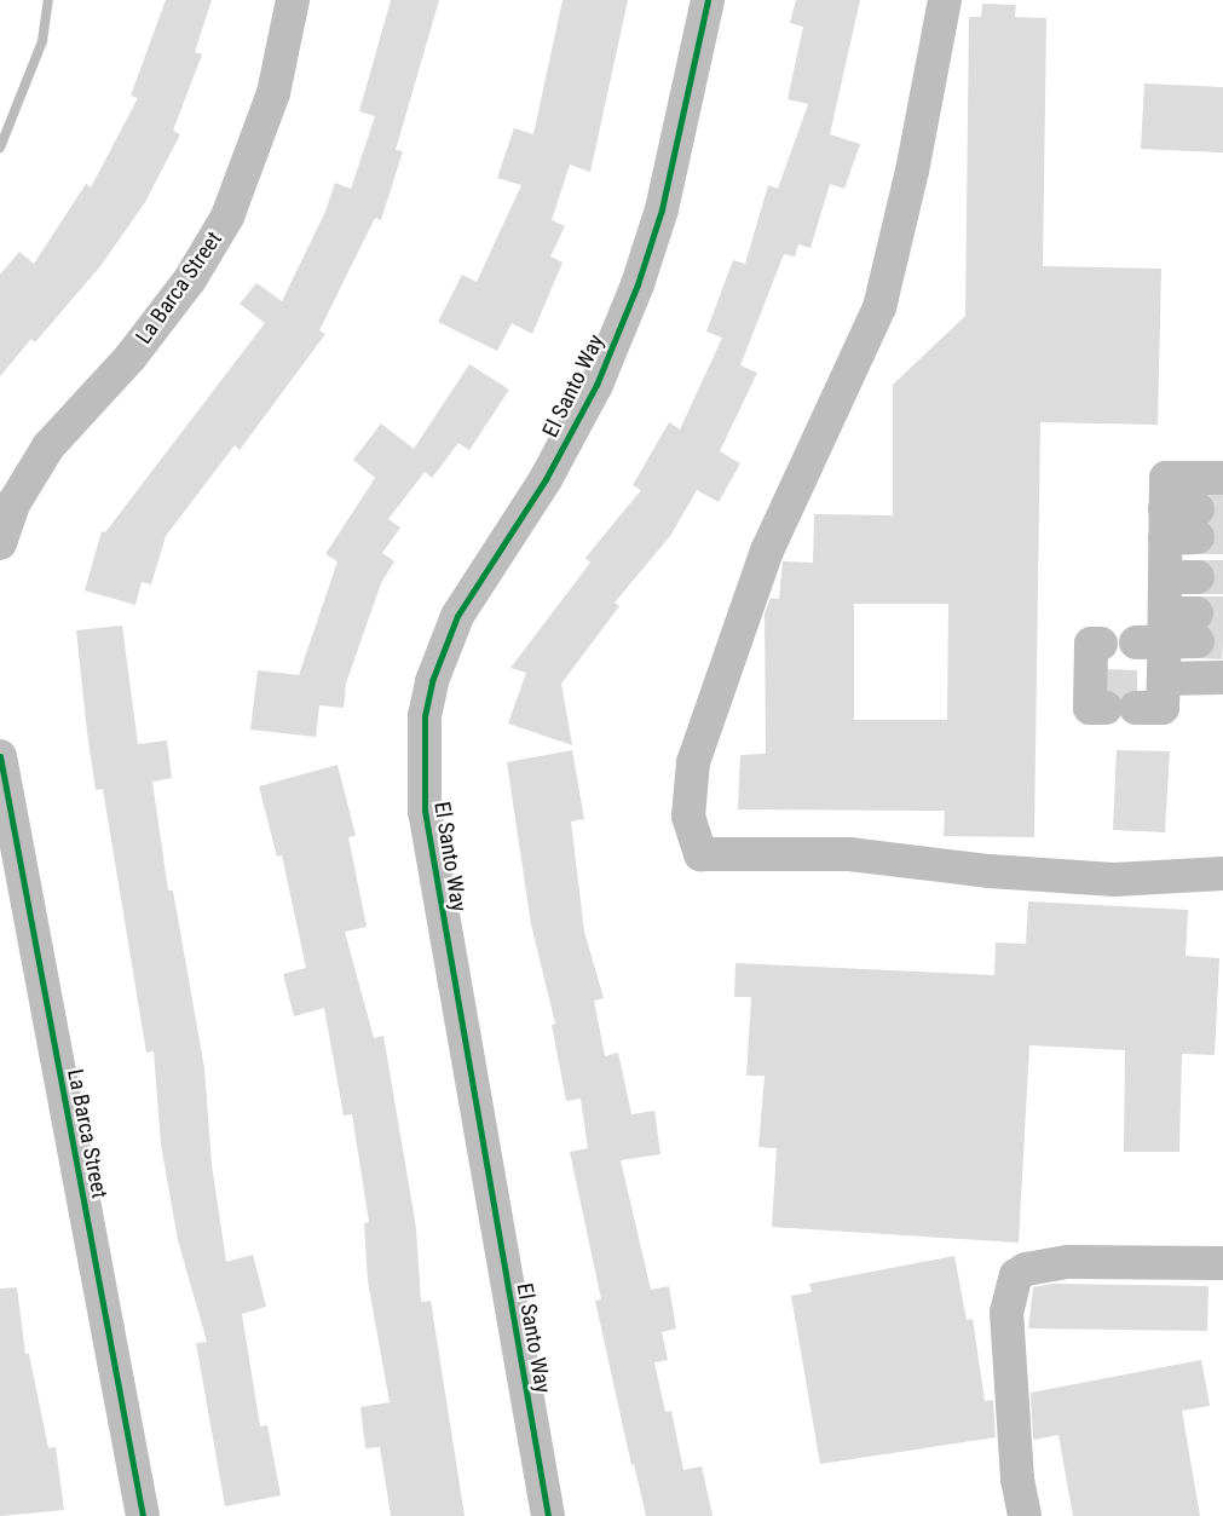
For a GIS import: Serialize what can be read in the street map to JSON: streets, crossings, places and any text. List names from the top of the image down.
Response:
{
  "streets": {
    "street": ["La Barca Street", "El Santo Way"]
  }
}
